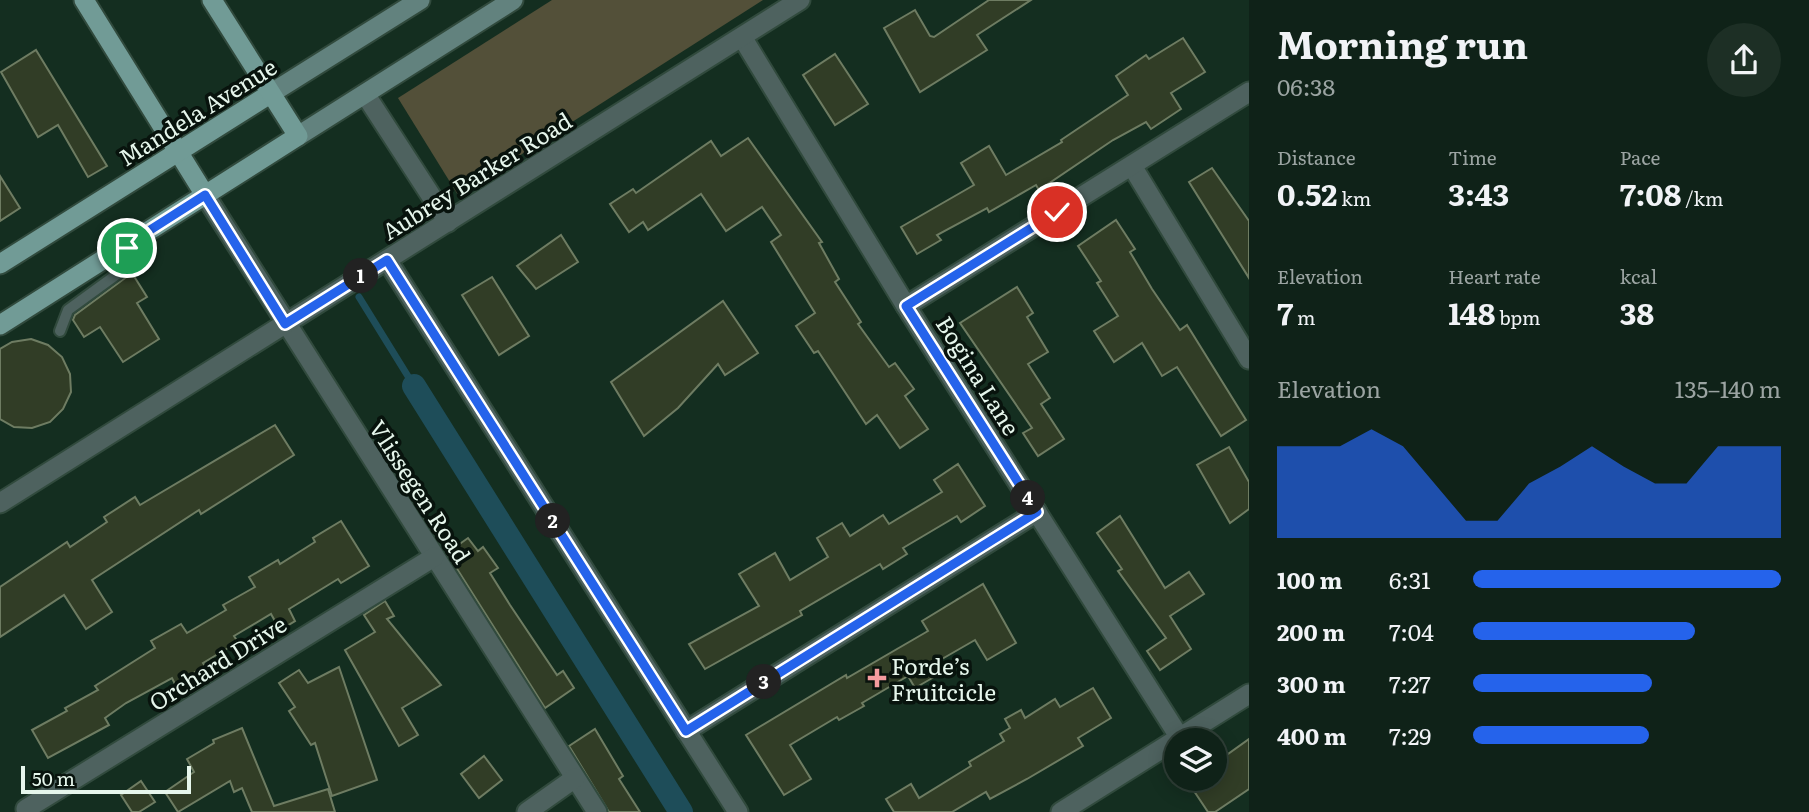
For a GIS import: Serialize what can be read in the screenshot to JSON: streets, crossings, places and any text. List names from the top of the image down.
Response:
{
  "streets": {
    "main road": ["Mandela Avenue"],
    "street": [
      "Aubrey Barker Road",
      "Bogina Lane",
      "Vlissegen Road",
      "Orchard Drive"
    ]
  },
  "crossings": [
    ["Aubrey Barker Road", "Bogina Lane"],
    ["Aubrey Barker Road", "Vlissegen Road"],
    ["Vlissegen Road", "Orchard Drive"]
  ],
  "places": {
    "health": ["Forde’s Fruitcicle"]
  },
  "scale_bar": "50 m",
  "page": {
    "heading": ["Morning run", "06:38"],
    "stats": [
      ["Distance", "0.52 km"],
      ["Time", "3:43"],
      ["Pace", "7:08 /km"],
      ["Elevation", "7 m"],
      ["Heart rate", "148 bpm"],
      ["kcal", "38"]
    ],
    "pins": [
      "1",
      "4",
      "2",
      "3"
    ],
    "chart": ["Elevation", "135–140 m"],
    "list": [
      {
        "name": "100 m",
        "note": "6:31"
      },
      {
        "name": "200 m",
        "note": "7:04"
      },
      {
        "name": "300 m",
        "note": "7:27"
      },
      {
        "name": "400 m",
        "note": "7:29"
      }
    ],
    "scale": "50 m"
  }
}
